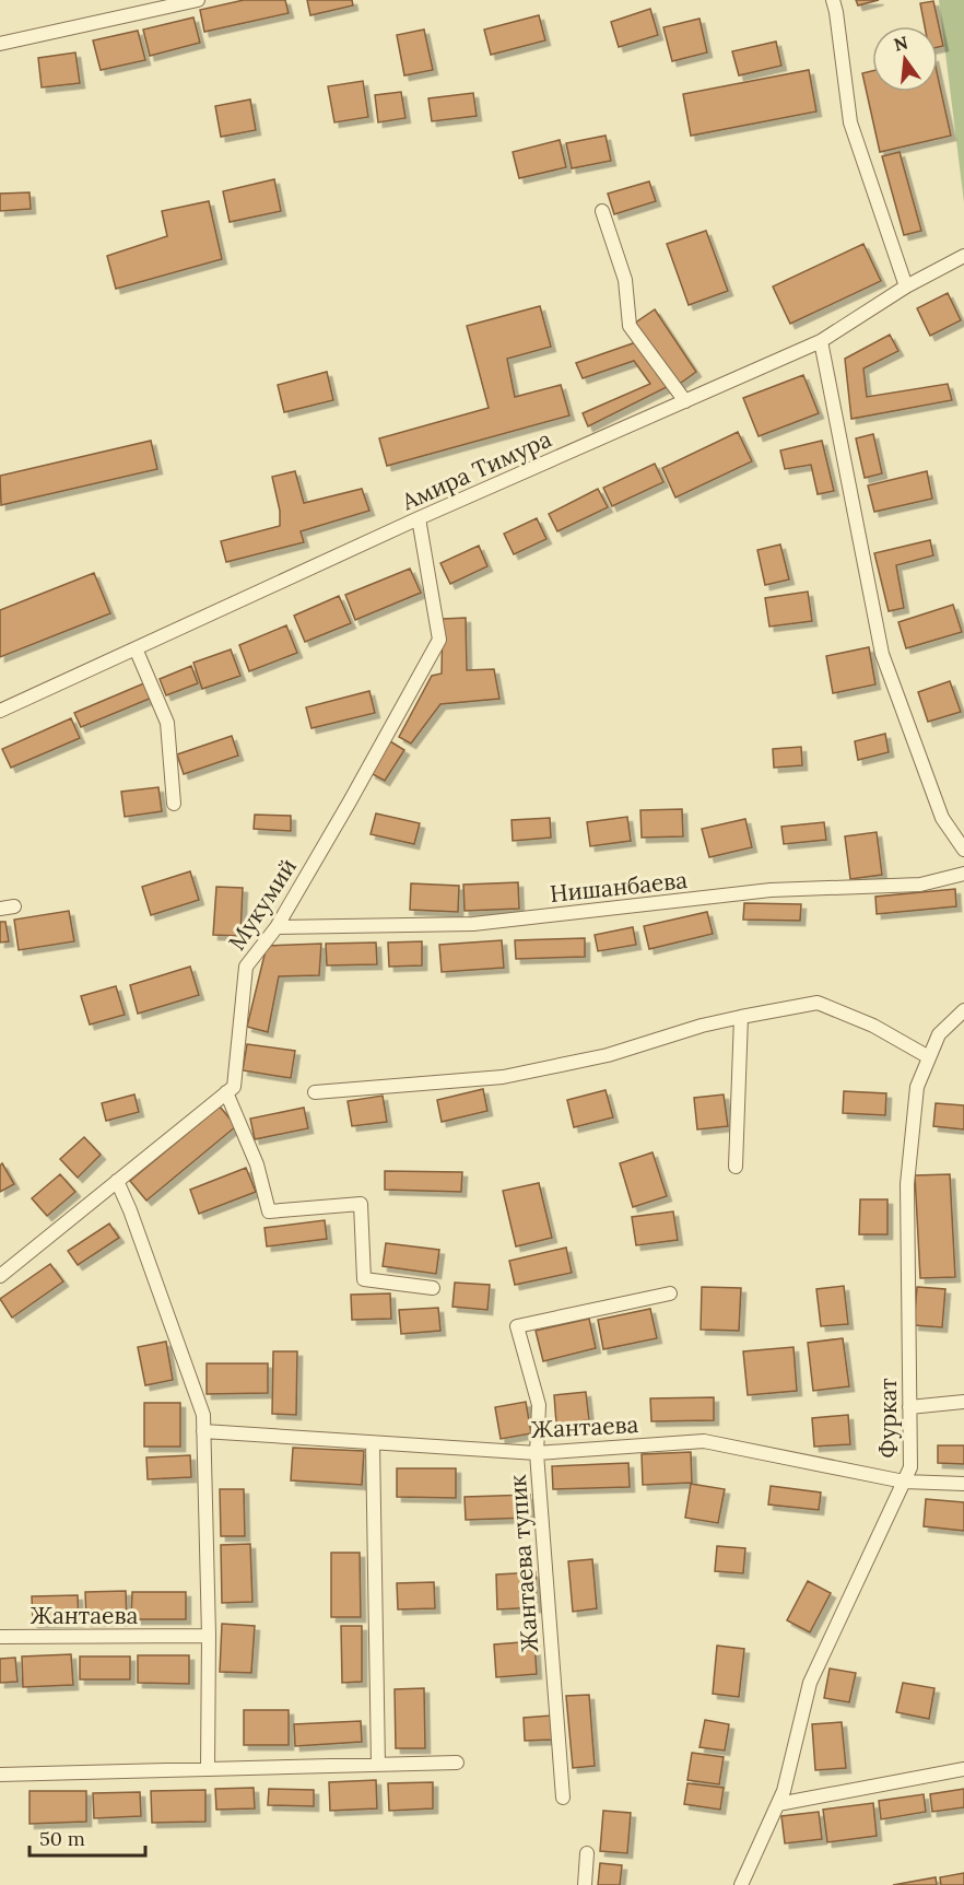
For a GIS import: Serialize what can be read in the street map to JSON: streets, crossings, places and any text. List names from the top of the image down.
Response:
{
  "streets": {
    "street": [
      "Амира Тимура",
      "Нишанбаева",
      "Мукумий",
      "Фуркат",
      "Жантаева",
      "Жантаева тупик"
    ]
  },
  "crossings": [
    ["Амира Тимура", "Мукумий"],
    ["Нишанбаева", "Мукумий"],
    ["Фуркат", "Жантаева"],
    ["Жантаева", "Жантаева тупик"]
  ],
  "scale_bar": "50 m",
  "north": "top"
}
